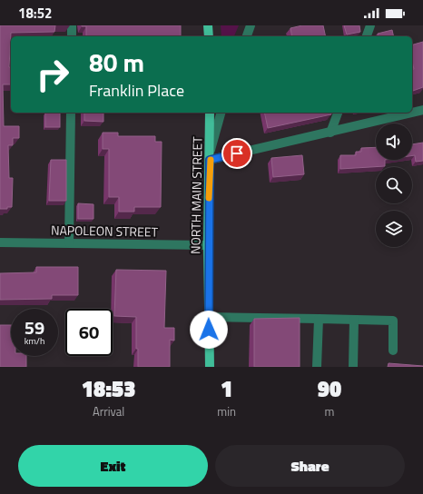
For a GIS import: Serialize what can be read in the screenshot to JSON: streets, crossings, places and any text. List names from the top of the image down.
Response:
{
  "streets": {
    "main road": ["NORTH MAIN STREET"],
    "street": ["NAPOLEON STREET"]
  },
  "crossings": [
    ["NORTH MAIN STREET", "NAPOLEON STREET"]
  ],
  "page": {
    "status": "18:52",
    "turn": ["80 m", "Franklin Place"],
    "speed": "59 km/h",
    "limit": "60",
    "eta": [
      "18:53",
      "Arrival",
      "1",
      "min",
      "90",
      "m"
    ],
    "buttons": ["Exit", "Share"]
  }
}
